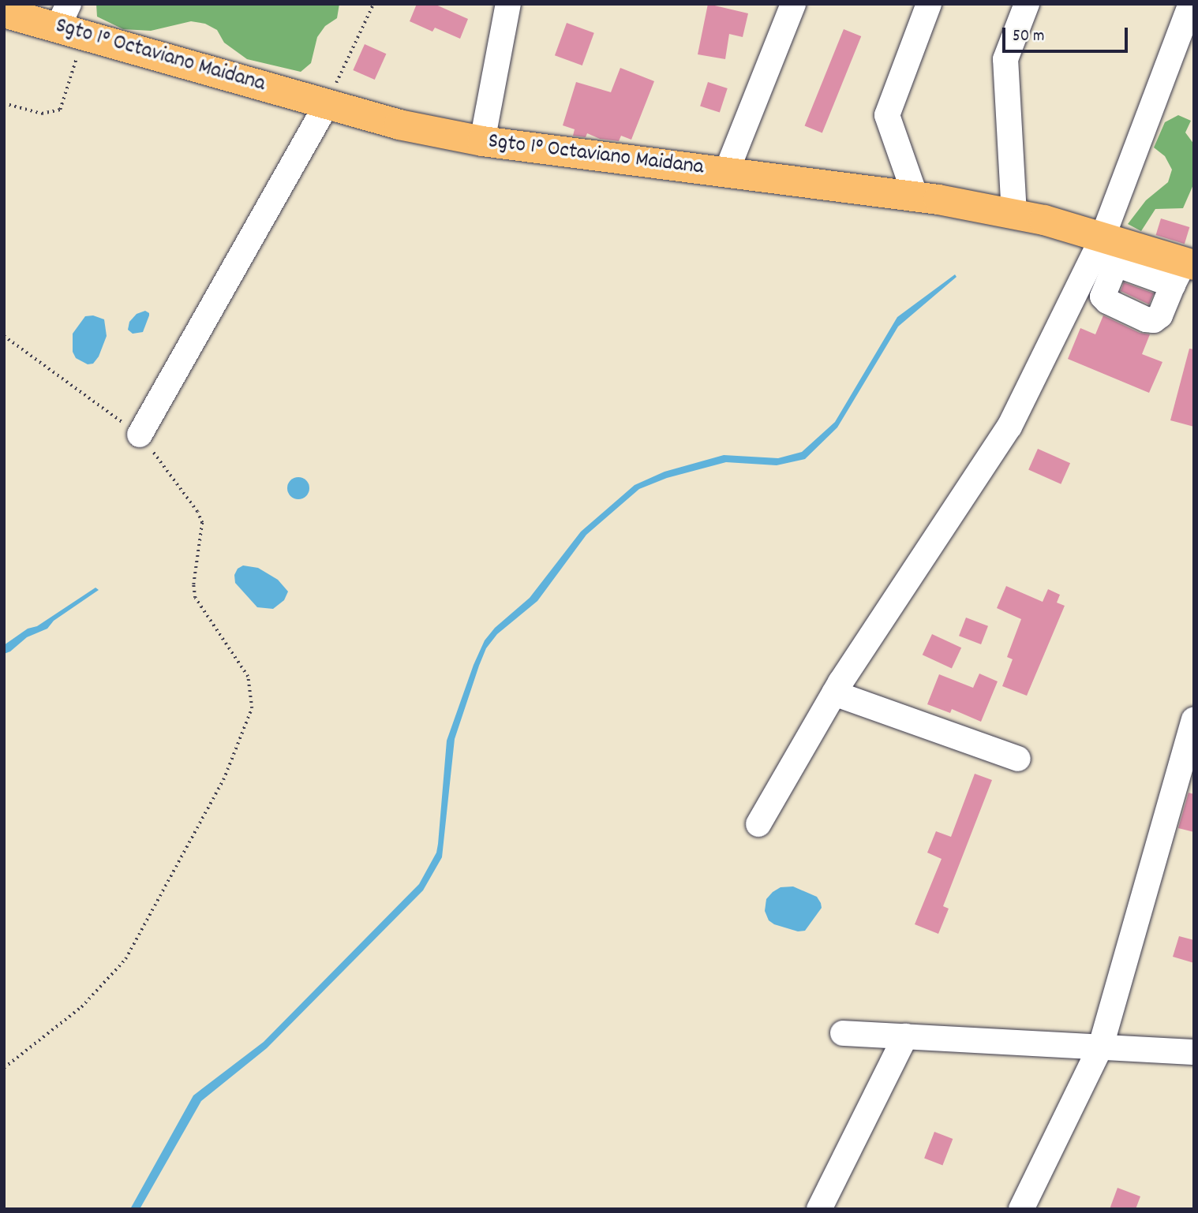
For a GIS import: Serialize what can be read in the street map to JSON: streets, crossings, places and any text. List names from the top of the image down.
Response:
{
  "streets": {
    "main road": ["Sgto 1° Octaviano Maidana"]
  },
  "scale_bar": "50 m"
}
